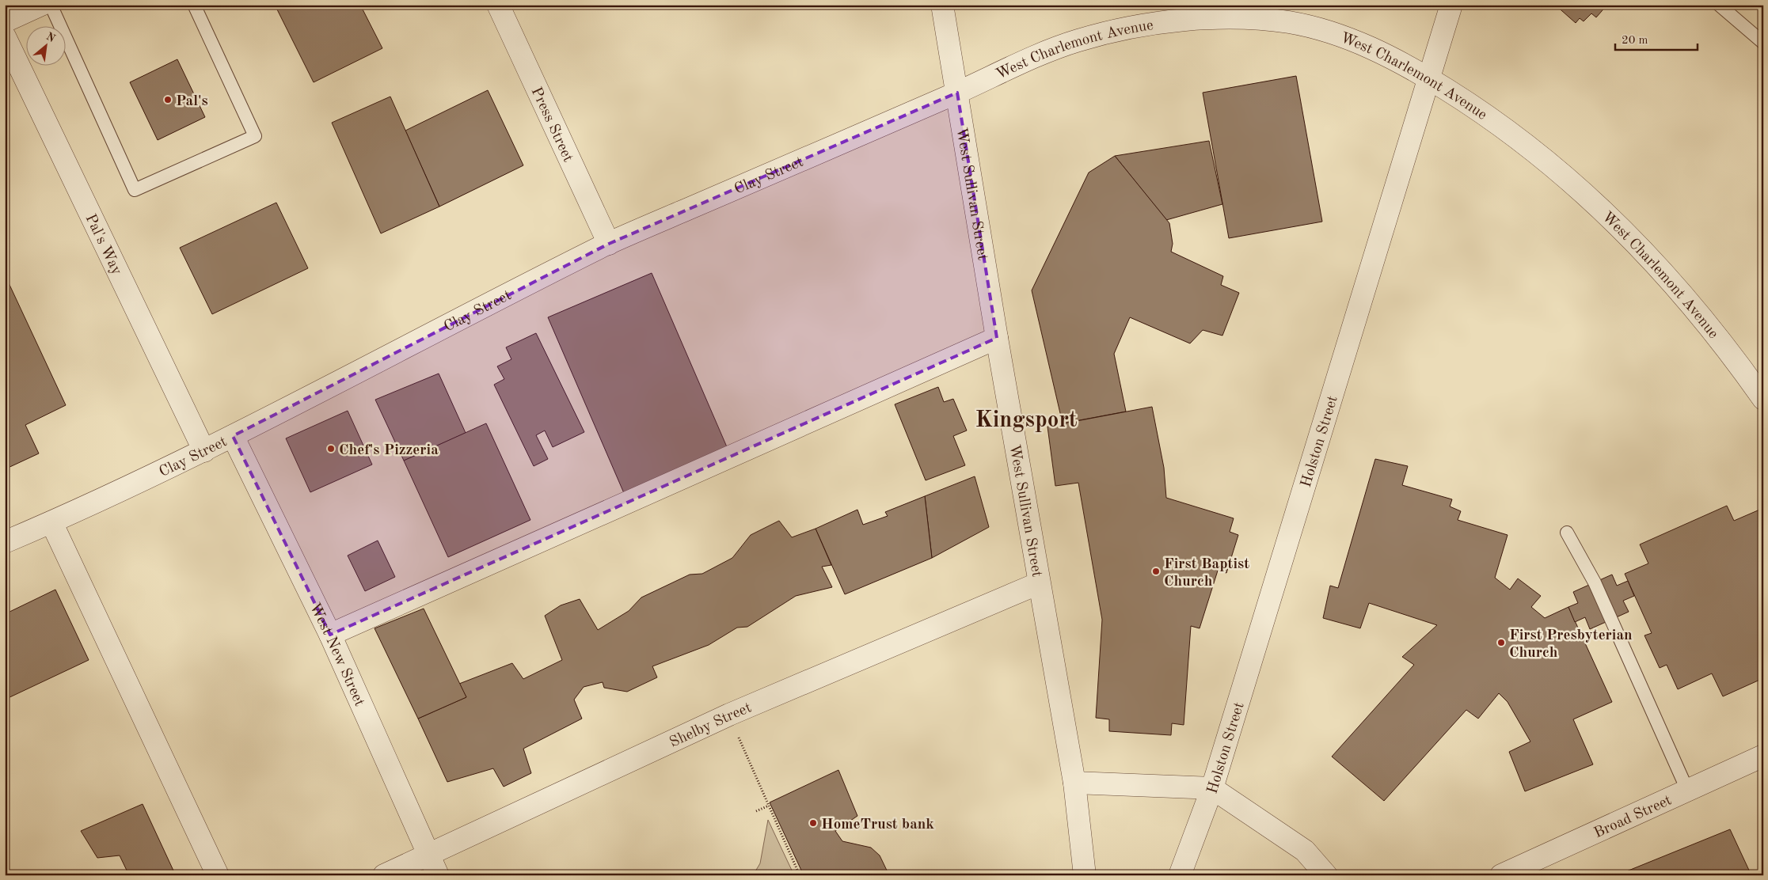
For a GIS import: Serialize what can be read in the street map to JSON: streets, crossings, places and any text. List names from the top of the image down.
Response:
{
  "streets": {
    "street": [
      "West Charlemont Avenue",
      "Press Street",
      "Clay Street",
      "West Sullivan Street",
      "Pal's Way",
      "Holston Street",
      "West New Street",
      "Shelby Street",
      "Broad Street"
    ]
  },
  "crossings": [
    ["West Charlemont Avenue", "Clay Street"],
    ["West Charlemont Avenue", "West Sullivan Street"],
    ["West Charlemont Avenue", "Holston Street"],
    ["Press Street", "Clay Street"],
    ["Clay Street", "West Sullivan Street"],
    ["Clay Street", "Pal's Way"],
    ["Clay Street", "West New Street"],
    ["West Sullivan Street", "Shelby Street"],
    ["West New Street", "Shelby Street"]
  ],
  "districts": ["Kingsport"],
  "places": [
    "Pal's",
    "Chef's Pizzeria",
    "First Baptist Church",
    "First Presbyterian Church",
    "HomeTrust bank"
  ],
  "scale_bar": "20 m",
  "north": "top right"
}
